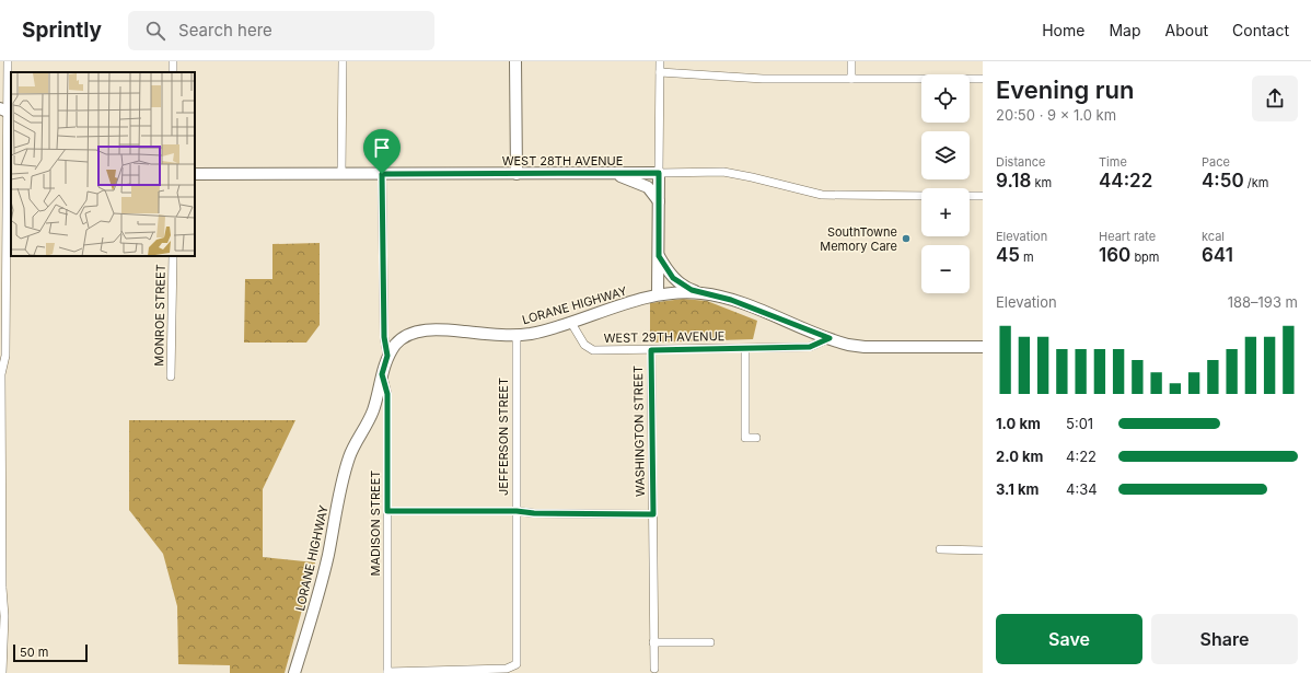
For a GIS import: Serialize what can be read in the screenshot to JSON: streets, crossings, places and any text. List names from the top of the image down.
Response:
{
  "streets": {
    "main road": ["WEST 28TH AVENUE", "LORANE HIGHWAY"],
    "street": [
      "MONROE STREET",
      "WEST 29TH AVENUE",
      "WASHINGTON STREET",
      "JEFFERSON STREET",
      "MADISON STREET"
    ]
  },
  "crossings": [
    ["LORANE HIGHWAY", "WEST 29TH AVENUE"],
    ["LORANE HIGHWAY", "JEFFERSON STREET"],
    ["LORANE HIGHWAY", "MADISON STREET"],
    ["WEST 29TH AVENUE", "WASHINGTON STREET"],
    ["JEFFERSON STREET", "MADISON STREET"]
  ],
  "places": ["SouthTowne Memory Care"],
  "scale_bar": "50 m",
  "page": {
    "header": "Sprintly",
    "search": "Search here",
    "nav": [
      "Home",
      "Map",
      "About",
      "Contact"
    ],
    "heading": ["Evening run", "20:50 · 9 × 1.0 km"],
    "map_buttons": ["+", "−"],
    "stats": [
      ["Distance", "9.18 km"],
      ["Time", "44:22"],
      ["Pace", "4:50 /km"],
      ["Elevation", "45 m"],
      ["Heart rate", "160 bpm"],
      ["kcal", "641"]
    ],
    "chart": ["Elevation", "188–193 m"],
    "list": [
      {
        "name": "1.0 km",
        "note": "5:01"
      },
      {
        "name": "2.0 km",
        "note": "4:22"
      },
      {
        "name": "3.1 km",
        "note": "4:34"
      }
    ],
    "buttons": ["Save", "Share"],
    "scale": "50 m"
  }
}
